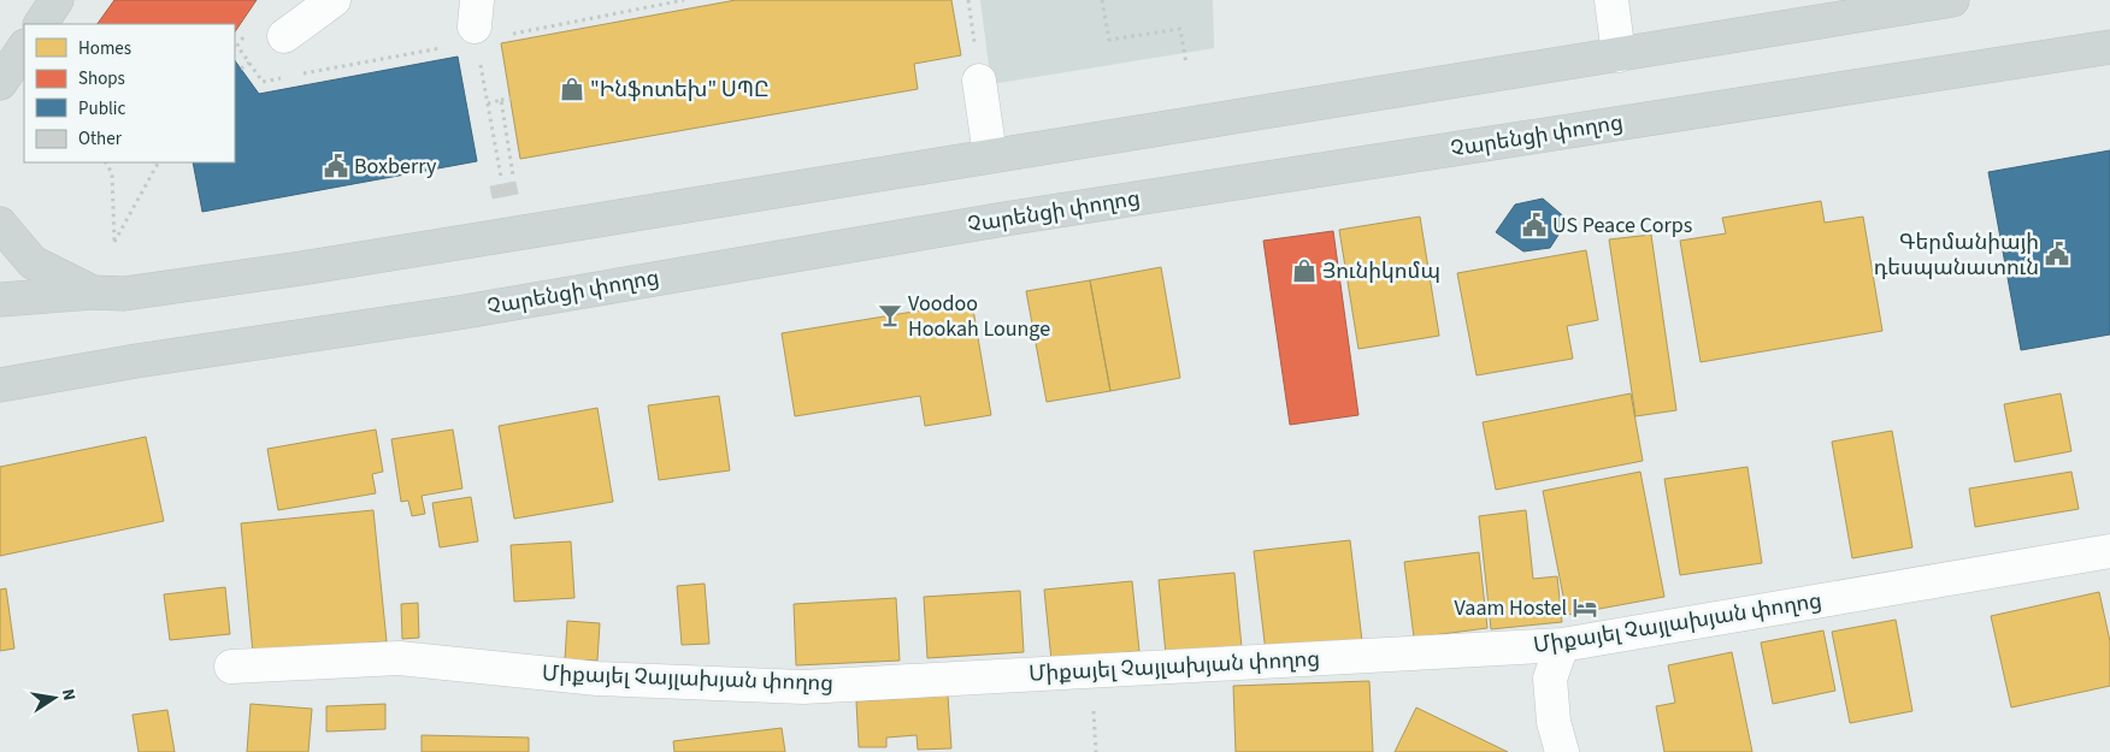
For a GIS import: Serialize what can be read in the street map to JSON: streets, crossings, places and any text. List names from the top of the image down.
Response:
{
  "streets": {
    "main road": ["Չարենցի փողոց"],
    "street": ["Միքայել Չայլախյան փողոց"]
  },
  "places": {
    "shop": ["\"Ինֆոտեխ\" ՍՊԸ", "Յունիկոմպ"],
    "public building": ["Boxberry", "US Peace Corps", "Գերմանիայի դեսպանատուն"],
    "bar": ["Voodoo Hookah Lounge"],
    "hotel": ["Vaam Hostel"]
  },
  "legend": [
    "Homes",
    "Shops",
    "Public",
    "Other"
  ],
  "north": "right"
}
